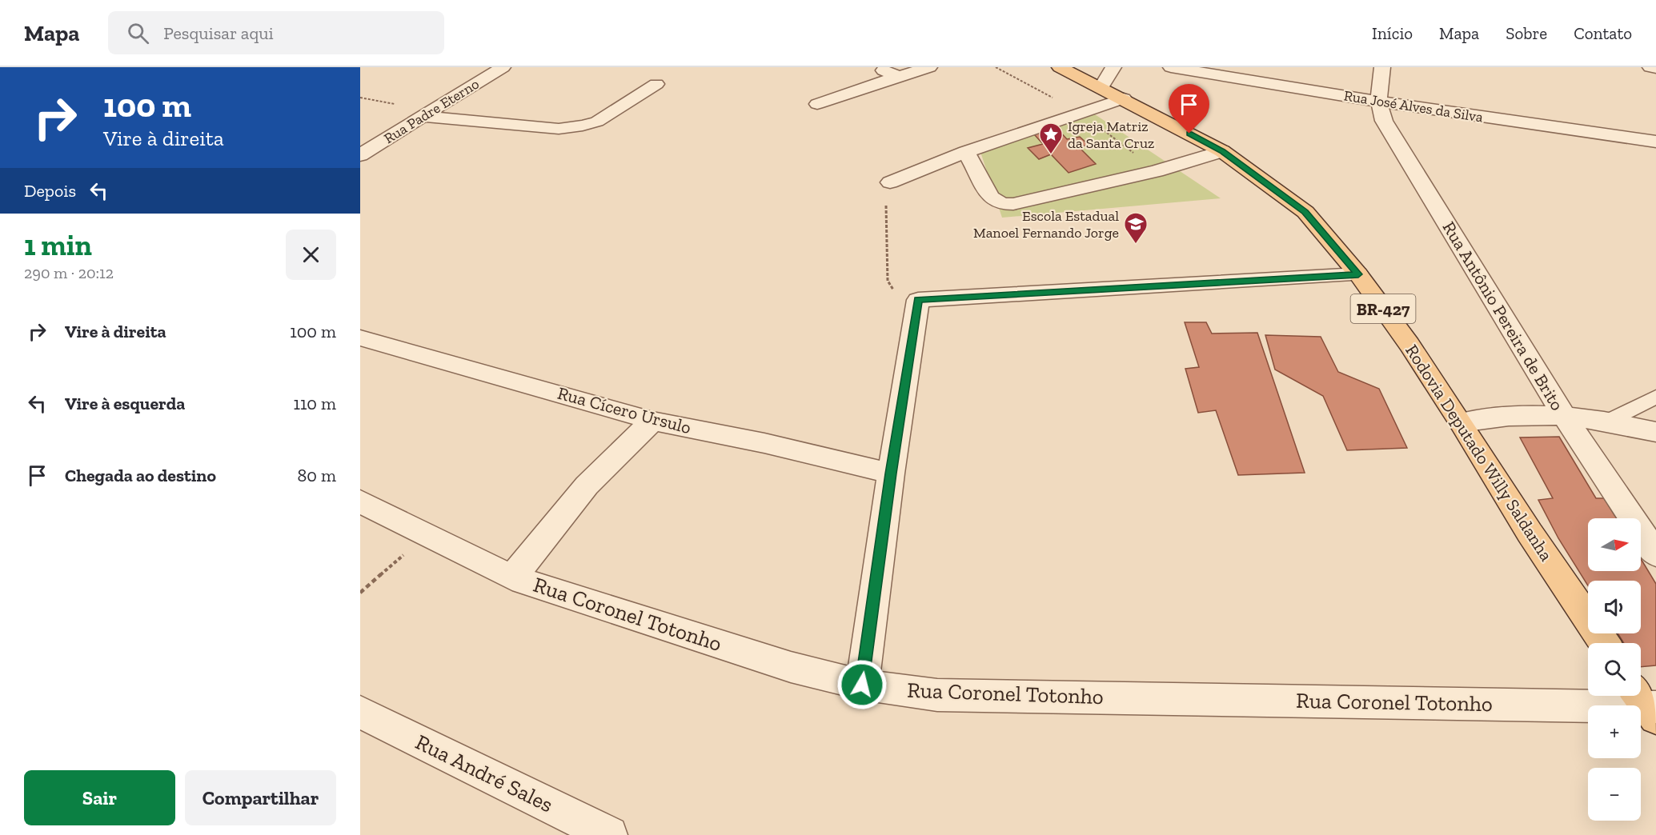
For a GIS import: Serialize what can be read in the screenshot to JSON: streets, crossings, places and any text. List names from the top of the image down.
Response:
{
  "streets": {
    "main road": ["BR-427", "Rodovia Deputado Willy Saldanha"],
    "street": [
      "Rua José Alves da Silva",
      "Rua Padre Eterno",
      "Rua Antônio Pereira de Brito",
      "Rua Cícero Ursulo",
      "Rua Coronel Totonho",
      "Rua André Sales"
    ]
  },
  "crossings": [
    ["Rua José Alves da Silva", "Rua Antônio Pereira de Brito"]
  ],
  "places": {
    "place": ["Igreja Matriz da Santa Cruz"],
    "school or university": ["Escola Estadual Manoel Fernando Jorge"]
  },
  "north": "right",
  "page": {
    "header": "Mapa",
    "search": "Pesquisar aqui",
    "nav": [
      "Início",
      "Mapa",
      "Sobre",
      "Contato"
    ],
    "turn": ["100 m", "Vire à direita"],
    "then": "Depois",
    "heading": ["1 min", "290 m · 20:12"],
    "list": [
      {
        "name": "Vire à direita",
        "value": "100 m"
      },
      {
        "name": "Vire à esquerda",
        "value": "110 m"
      },
      {
        "name": "Chegada ao destino",
        "value": "80 m"
      }
    ],
    "map_buttons": ["+", "−"],
    "buttons": ["Sair", "Compartilhar"]
  }
}
